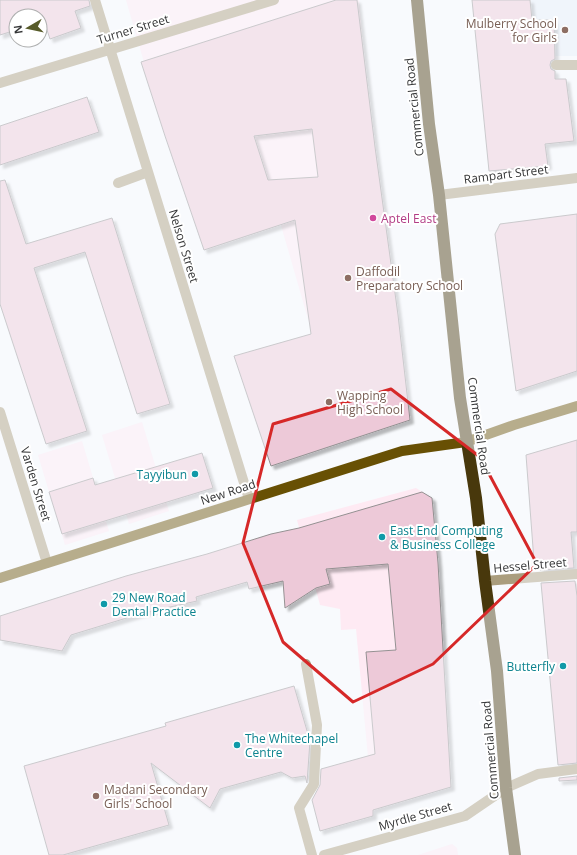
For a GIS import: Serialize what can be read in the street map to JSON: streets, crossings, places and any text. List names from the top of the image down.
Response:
{
  "streets": {
    "highway": ["Commercial Road"],
    "main road": ["New Road"],
    "street": [
      "Turner Street",
      "Rampart Street",
      "Nelson Street",
      "Varden Street",
      "Hessel Street",
      "Myrdle Street"
    ]
  },
  "crossings": [
    ["Turner Street", "Nelson Street"],
    ["Commercial Road", "Rampart Street"],
    ["Commercial Road", "New Road"],
    ["Commercial Road", "Hessel Street"],
    ["Commercial Road", "Myrdle Street"],
    ["Nelson Street", "New Road"],
    ["Varden Street", "New Road"]
  ],
  "places": [
    "Mulberry School for Girls",
    "Aptel East",
    "Daffodil Preparatory School",
    "Wapping High School",
    "Tayyibun",
    "East End Computing & Business College",
    "29 New Road Dental Practice",
    "Butterfly",
    "The Whitechapel Centre",
    "Madani Secondary Girls' School"
  ],
  "north": "left"
}
